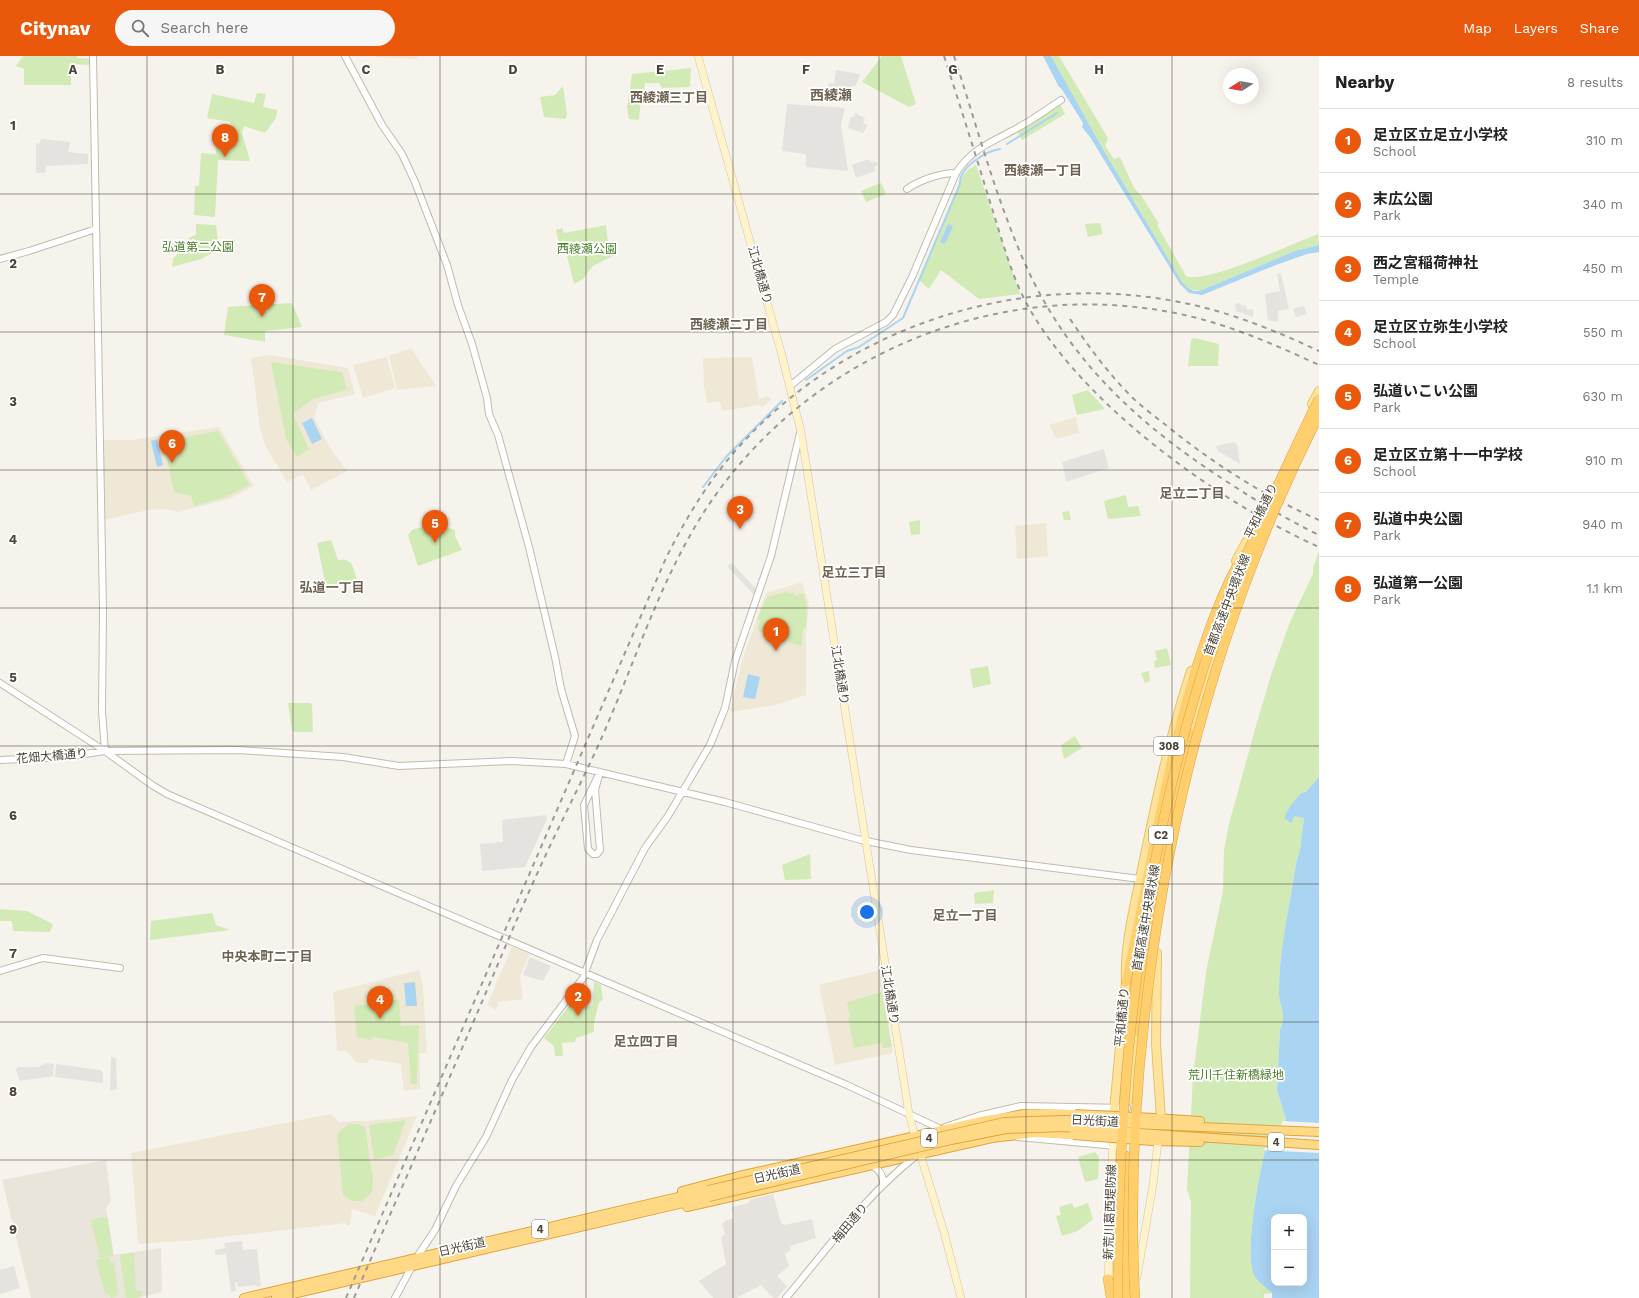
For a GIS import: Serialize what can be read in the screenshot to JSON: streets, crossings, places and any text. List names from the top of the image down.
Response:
{
  "streets": {
    "highway": [
      "首都高速中央環状線",
      "C2",
      "日光街道",
      "4"
    ],
    "main road": [
      "江北橋通り",
      "平和橋通り",
      "308",
      "新荒川葛西堤防線"
    ],
    "street": ["花畑大橋通り", "梅田通り"]
  },
  "crossings": [
    ["江北橋通り", "花畑大橋通り"],
    ["江北橋通り", "4"],
    ["江北橋通り", "梅田通り"],
    ["平和橋通り", "花畑大橋通り"],
    ["平和橋通り", "新荒川葛西堤防線"],
    ["日光街道", "4"],
    ["4", "梅田通り"]
  ],
  "districts": [
    "西綾瀬",
    "西綾瀬三丁目",
    "西綾瀬一丁目",
    "西綾瀬二丁目",
    "足立二丁目",
    "足立三丁目",
    "弘道一丁目",
    "足立一丁目",
    "中央本町二丁目",
    "足立四丁目"
  ],
  "parks": ["弘道第二公園", "西綾瀬公園", "荒川千住新橋緑地"],
  "north": "left",
  "page": {
    "header": "Citynav",
    "search": "Search here",
    "nav": ["Map", "Layers", "Share"],
    "heading": ["Nearby", "8 results"],
    "list": [
      {
        "mark": "1",
        "name": "足立区立足立小学校",
        "note": "School",
        "value": "310 m"
      },
      {
        "mark": "2",
        "name": "末広公園",
        "note": "Park",
        "value": "340 m"
      },
      {
        "mark": "3",
        "name": "西之宮稲荷神社",
        "note": "Temple",
        "value": "450 m"
      },
      {
        "mark": "4",
        "name": "足立区立弥生小学校",
        "note": "School",
        "value": "550 m"
      },
      {
        "mark": "5",
        "name": "弘道いこい公園",
        "note": "Park",
        "value": "630 m"
      },
      {
        "mark": "6",
        "name": "足立区立第十一中学校",
        "note": "School",
        "value": "910 m"
      },
      {
        "mark": "7",
        "name": "弘道中央公園",
        "note": "Park",
        "value": "940 m"
      },
      {
        "mark": "8",
        "name": "弘道第一公園",
        "note": "Park",
        "value": "1.1 km"
      }
    ],
    "pins": [
      "8",
      "7",
      "6",
      "3",
      "5",
      "1",
      "2",
      "4"
    ],
    "map_buttons": ["+", "−"]
  },
  "grid": {
    "columns": [
      "A",
      "B",
      "C",
      "D",
      "E",
      "F",
      "G",
      "H"
    ],
    "rows": [
      "1",
      "2",
      "3",
      "4",
      "5",
      "6",
      "7",
      "8",
      "9"
    ]
  }
}
